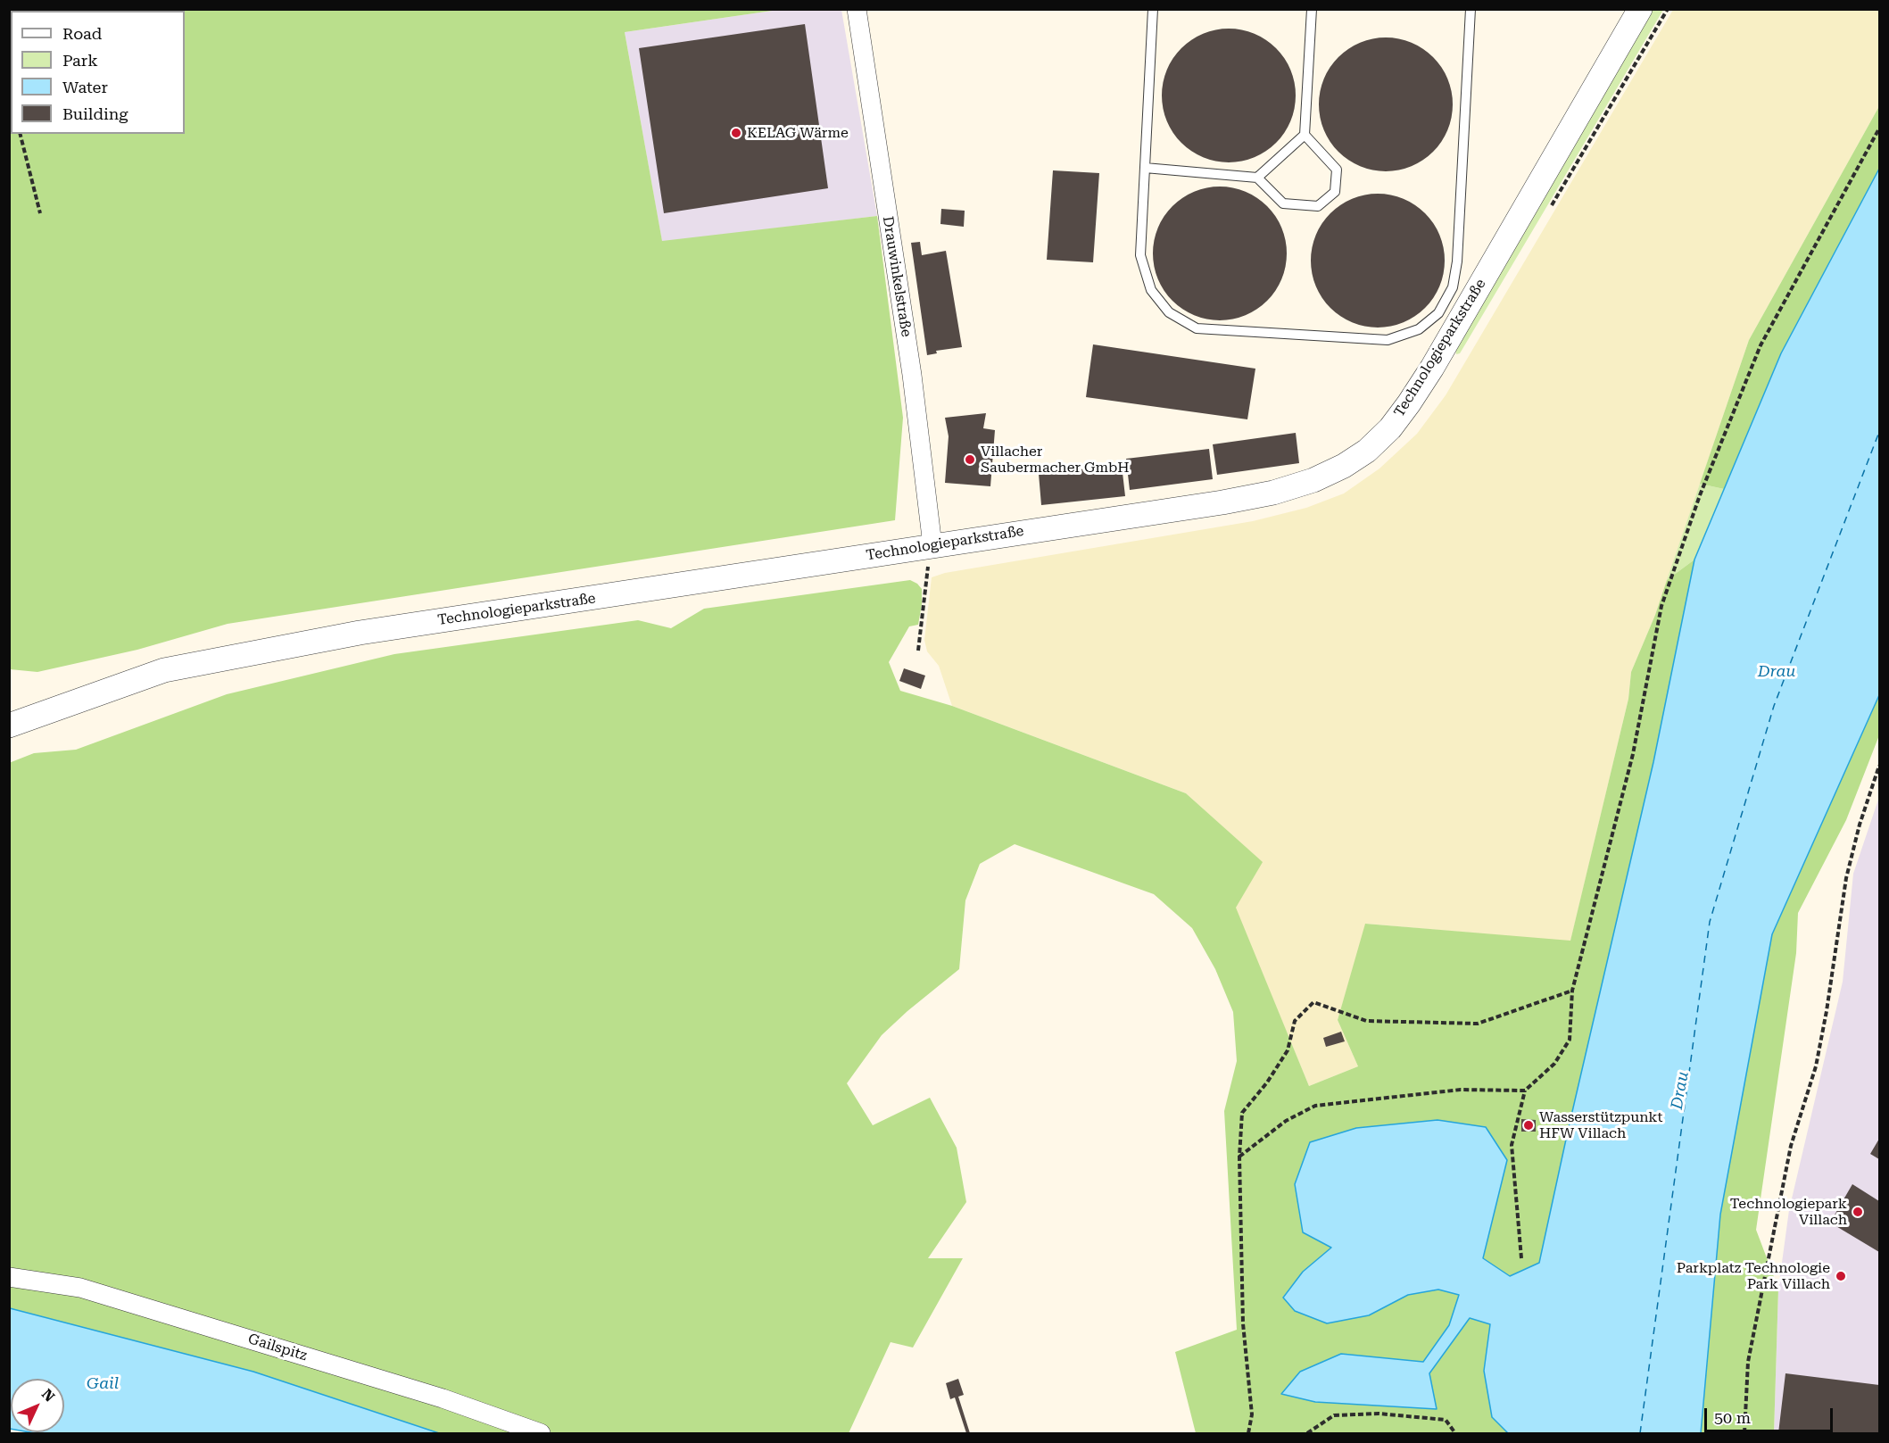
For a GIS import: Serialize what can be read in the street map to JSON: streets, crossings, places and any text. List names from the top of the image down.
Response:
{
  "streets": {
    "street": ["Drauwinkelstraße", "Technologieparkstraße", "Gailspitz"]
  },
  "crossings": [
    ["Drauwinkelstraße", "Technologieparkstraße"]
  ],
  "water": ["Drau", "Gail"],
  "places": [
    "KELAG Wärme",
    "Villacher Saubermacher GmbH",
    "Wasserstützpunkt HFW Villach",
    "Technologiepark Villach",
    "Parkplatz Technologie Park Villach"
  ],
  "legend": [
    "Road",
    "Park",
    "Water",
    "Building"
  ],
  "scale_bar": "50 m",
  "north": "top right"
}
